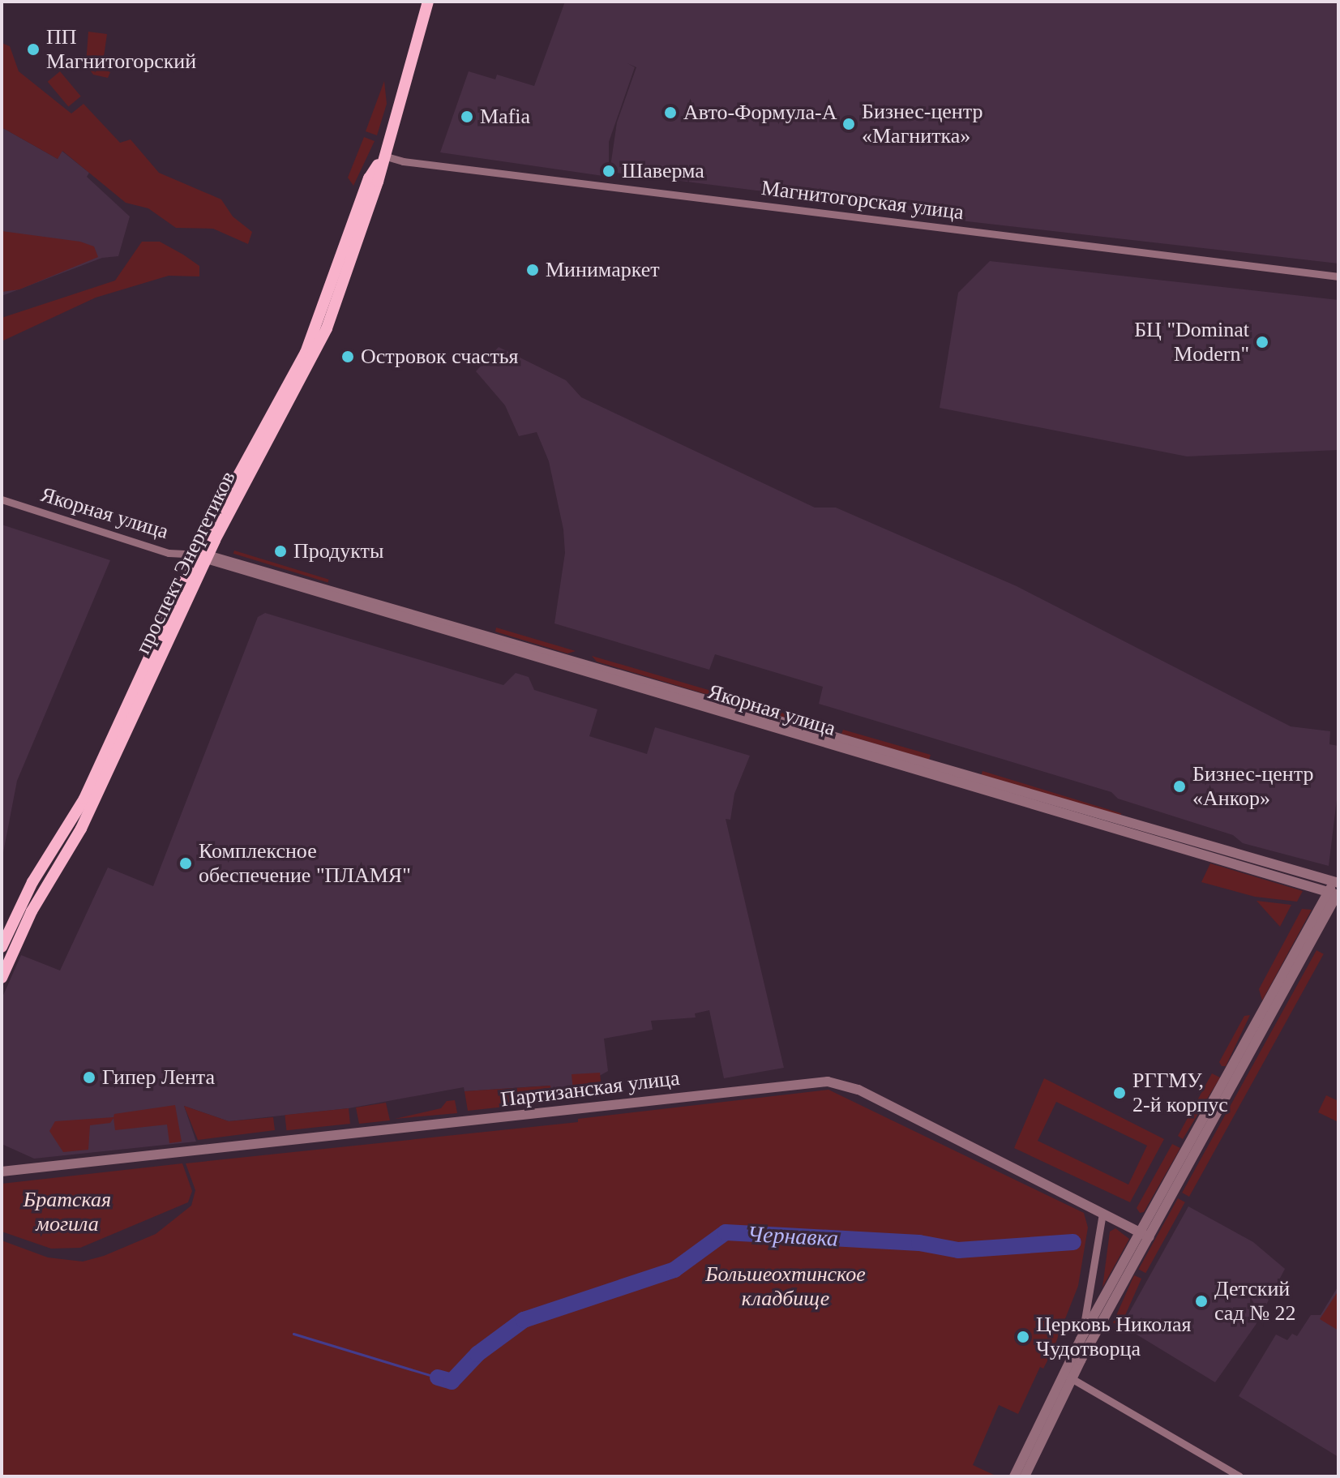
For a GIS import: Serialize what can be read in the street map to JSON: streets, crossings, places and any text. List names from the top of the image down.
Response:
{
  "streets": {
    "main road": ["проспект Энергетиков"],
    "street": ["Магнитогорская улица", "Якорная улица", "Партизанская улица"]
  },
  "crossings": [
    ["Магнитогорская улица", "проспект Энергетиков"],
    ["Якорная улица", "проспект Энергетиков"]
  ],
  "water": ["Чернавка"],
  "parks": ["Братская могила", "Большеохтинское кладбище"],
  "places": [
    "ПП Магнитогорский",
    "Авто-Формула-А",
    "Mafia",
    "Бизнес-центр «Магнитка»",
    "Шаверма",
    "Минимаркет",
    "БЦ \"Dominat Modern\"",
    "Островок счастья",
    "Продукты",
    "Бизнес-центр «Анкор»",
    "Комплексное обеспечение \"ПЛАМЯ\"",
    "Гипер Лента",
    "РГГМУ, 2-й корпус",
    "Детский сад № 22",
    "Церковь Николая Чудотворца"
  ]
}
